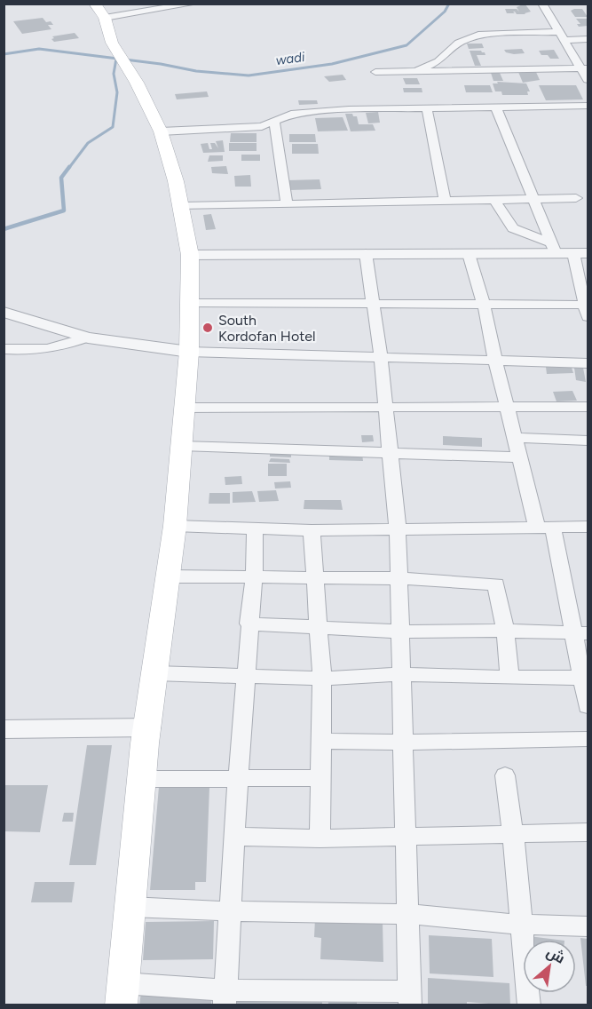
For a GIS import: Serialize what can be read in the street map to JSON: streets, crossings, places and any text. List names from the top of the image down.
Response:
{
  "water": ["wadi"],
  "places": ["South Kordofan Hotel"],
  "north": "top right"
}
